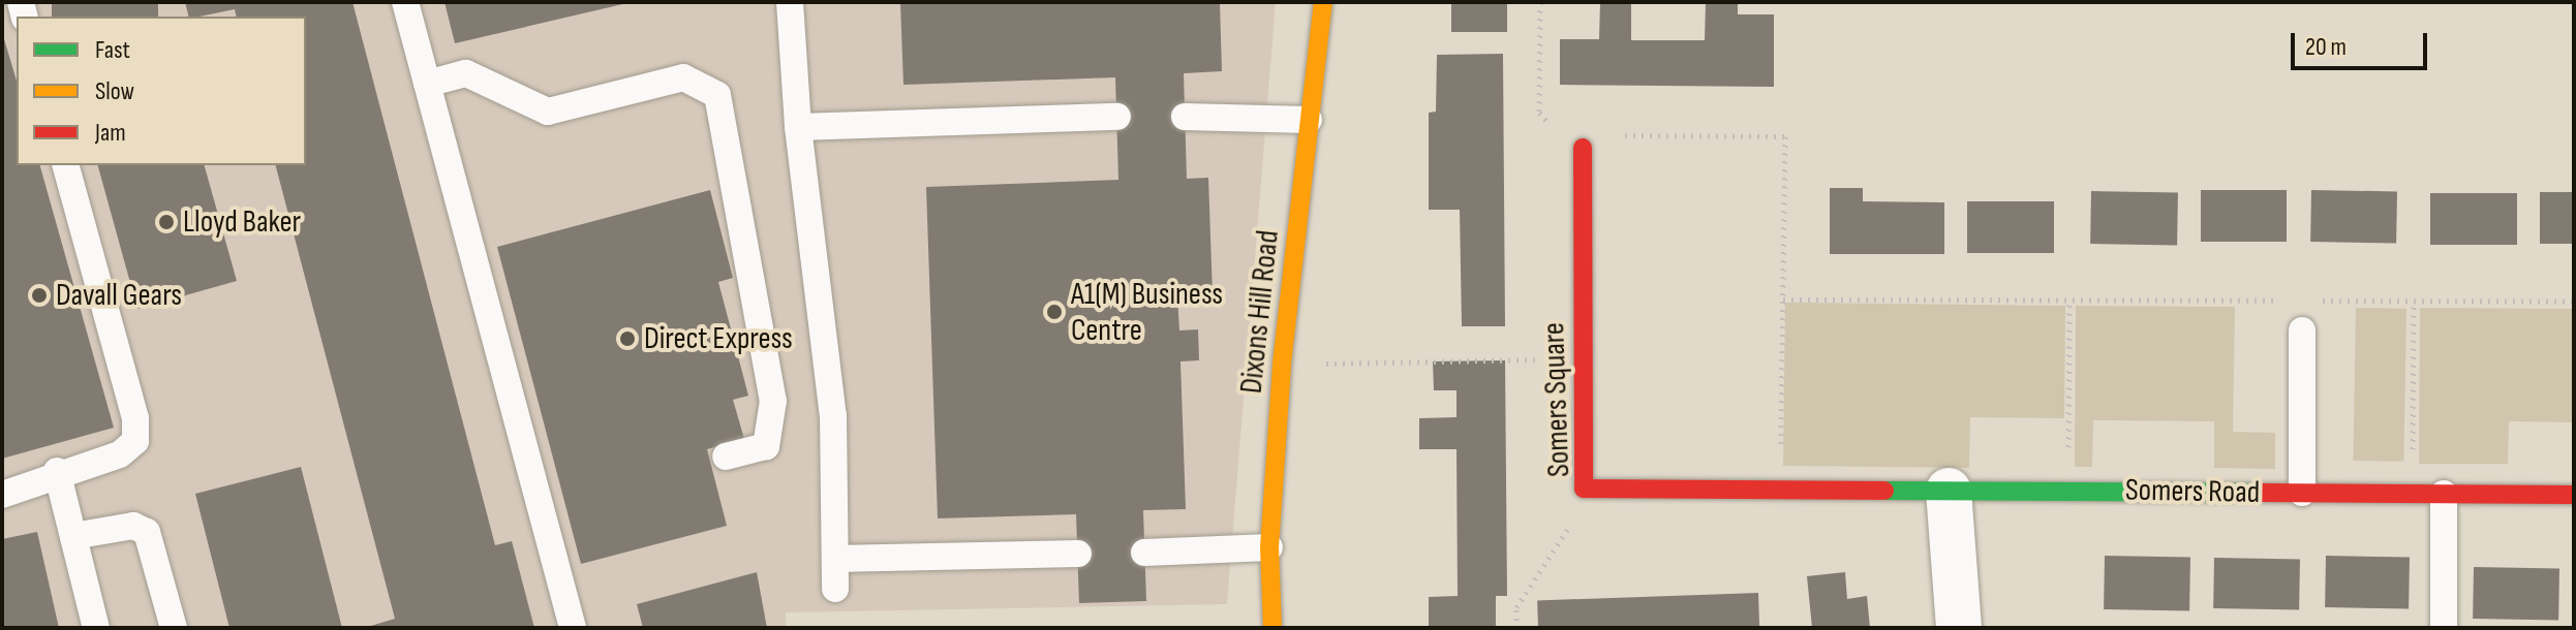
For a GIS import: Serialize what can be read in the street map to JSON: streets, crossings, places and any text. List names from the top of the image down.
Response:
{
  "streets": {
    "street": ["Dixons Hill Road", "Somers Square", "Somers Road"]
  },
  "crossings": [
    ["Somers Square", "Somers Road"]
  ],
  "places": [
    "Lloyd Baker",
    "Davall Gears",
    "A1(M) Business Centre",
    "Direct Express"
  ],
  "legend": ["Fast", "Slow", "Jam"],
  "scale_bar": "20 m"
}
